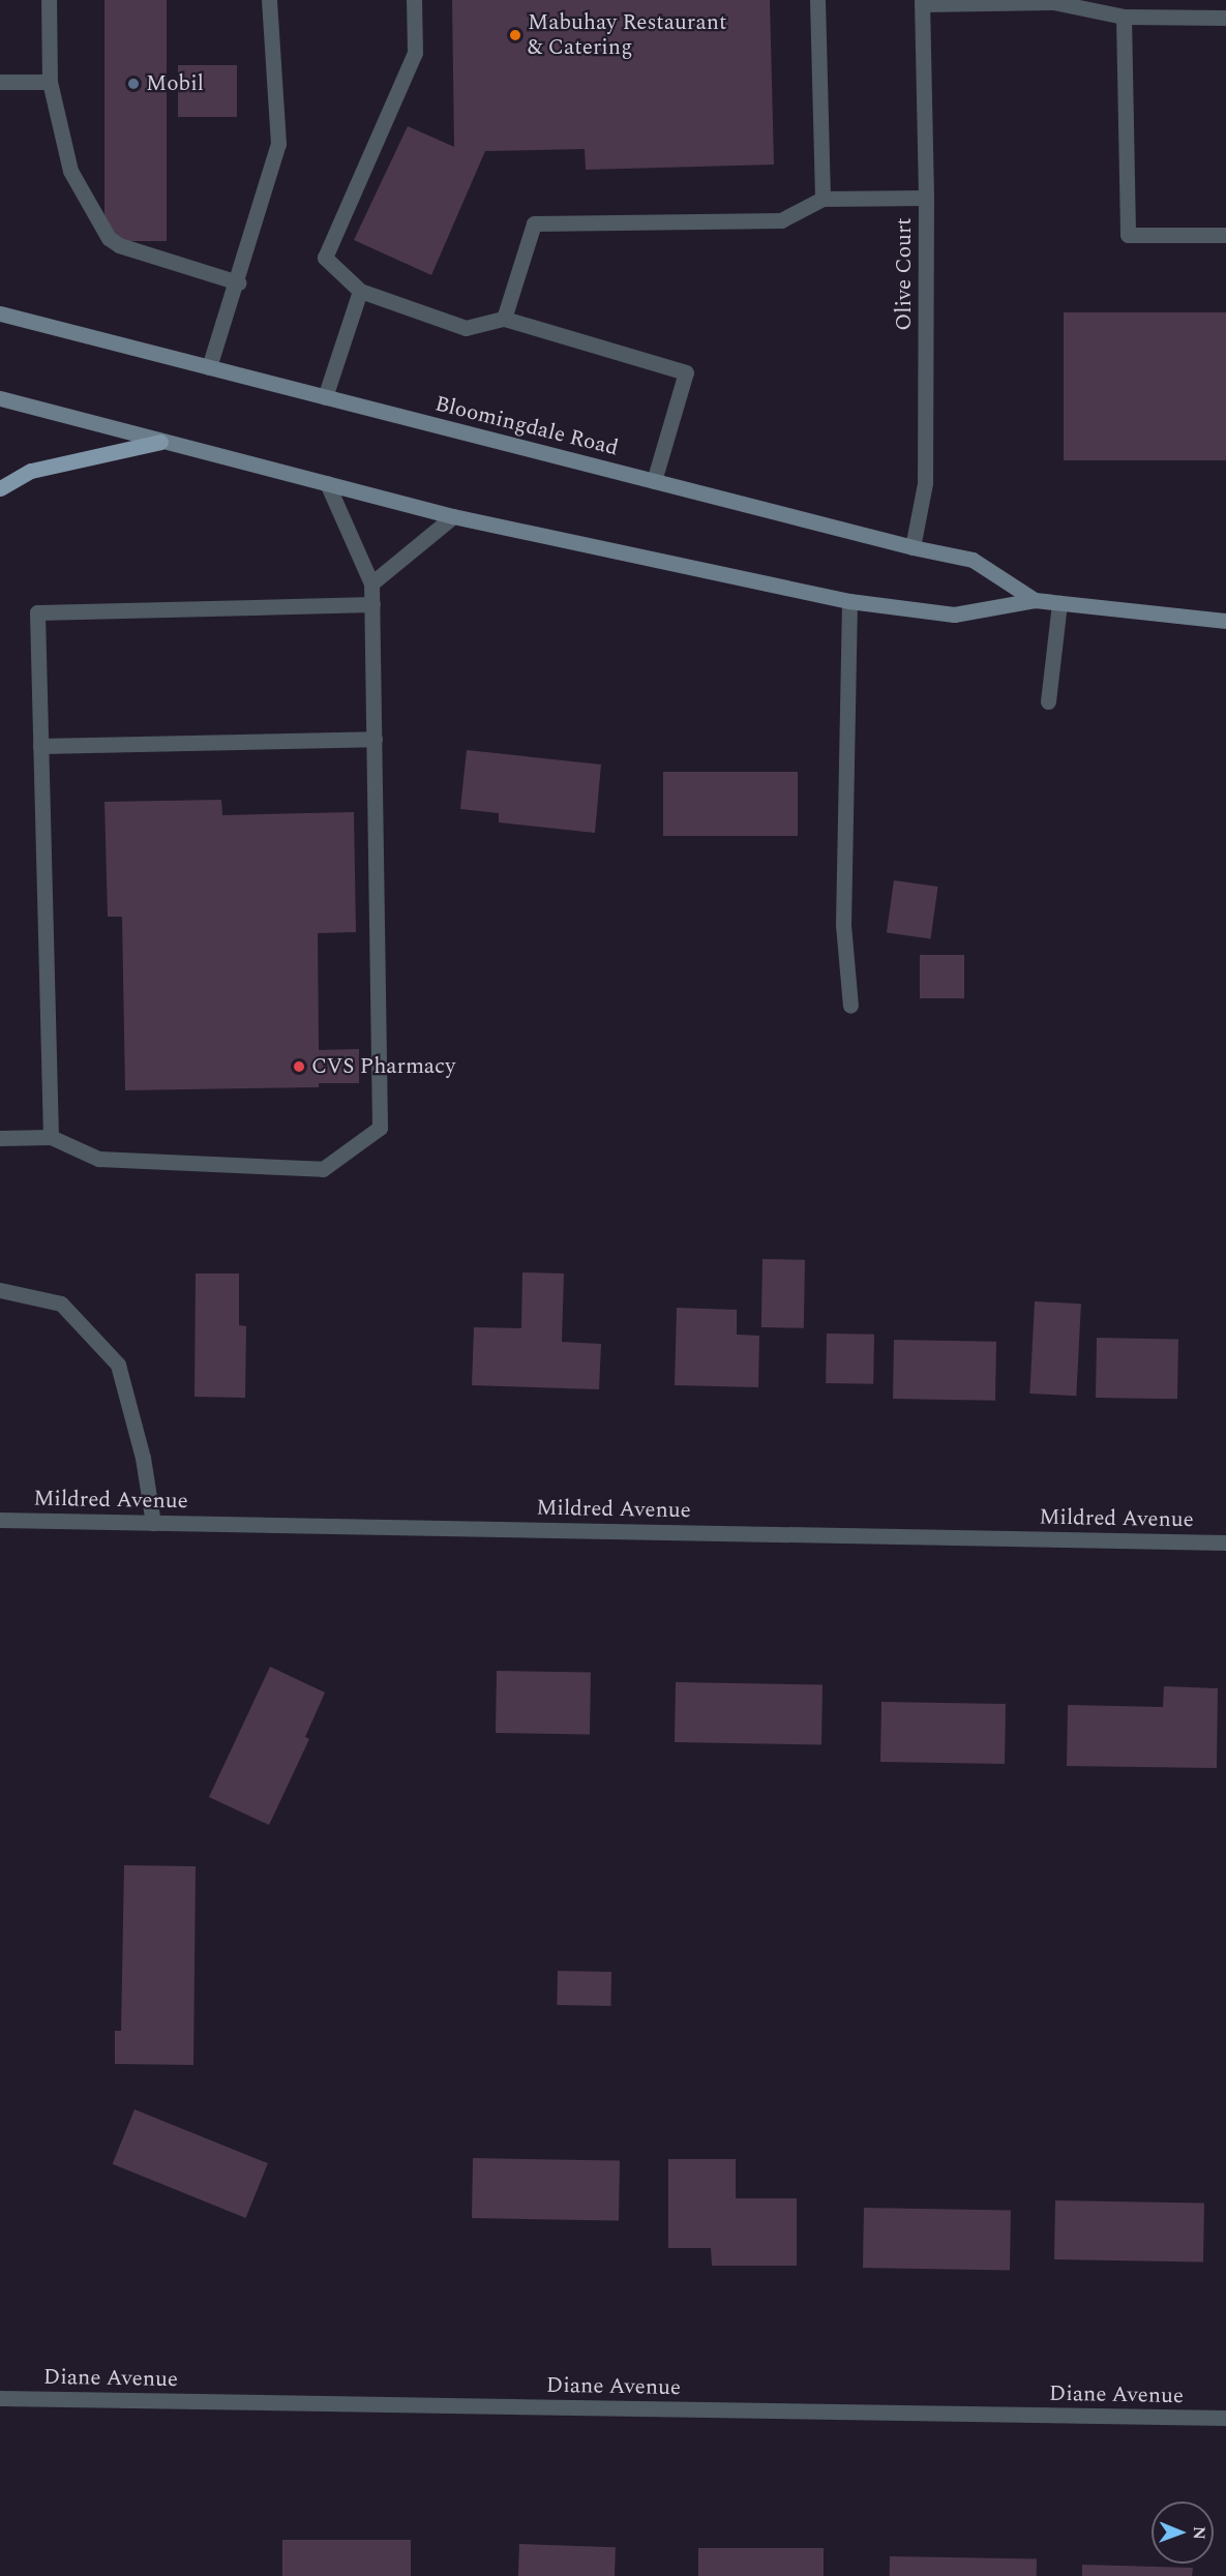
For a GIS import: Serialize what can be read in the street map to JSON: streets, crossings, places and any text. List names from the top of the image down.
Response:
{
  "streets": {
    "main road": ["Bloomingdale Road"],
    "street": ["Olive Court", "Mildred Avenue", "Diane Avenue"]
  },
  "crossings": [
    ["Olive Court", "Bloomingdale Road"]
  ],
  "places": ["Mabuhay Restaurant & Catering", "Mobil", "CVS Pharmacy"],
  "north": "right"
}
